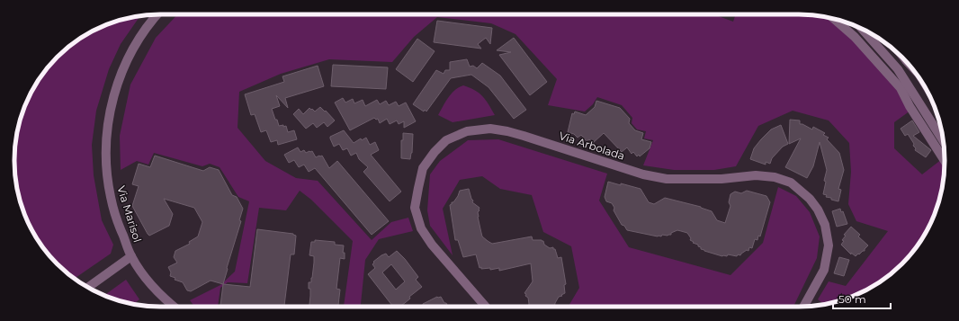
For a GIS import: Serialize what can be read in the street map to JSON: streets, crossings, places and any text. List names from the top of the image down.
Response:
{
  "streets": {
    "street": ["Via Arbolada", "Via Marisol"]
  },
  "scale_bar": "50 m"
}
